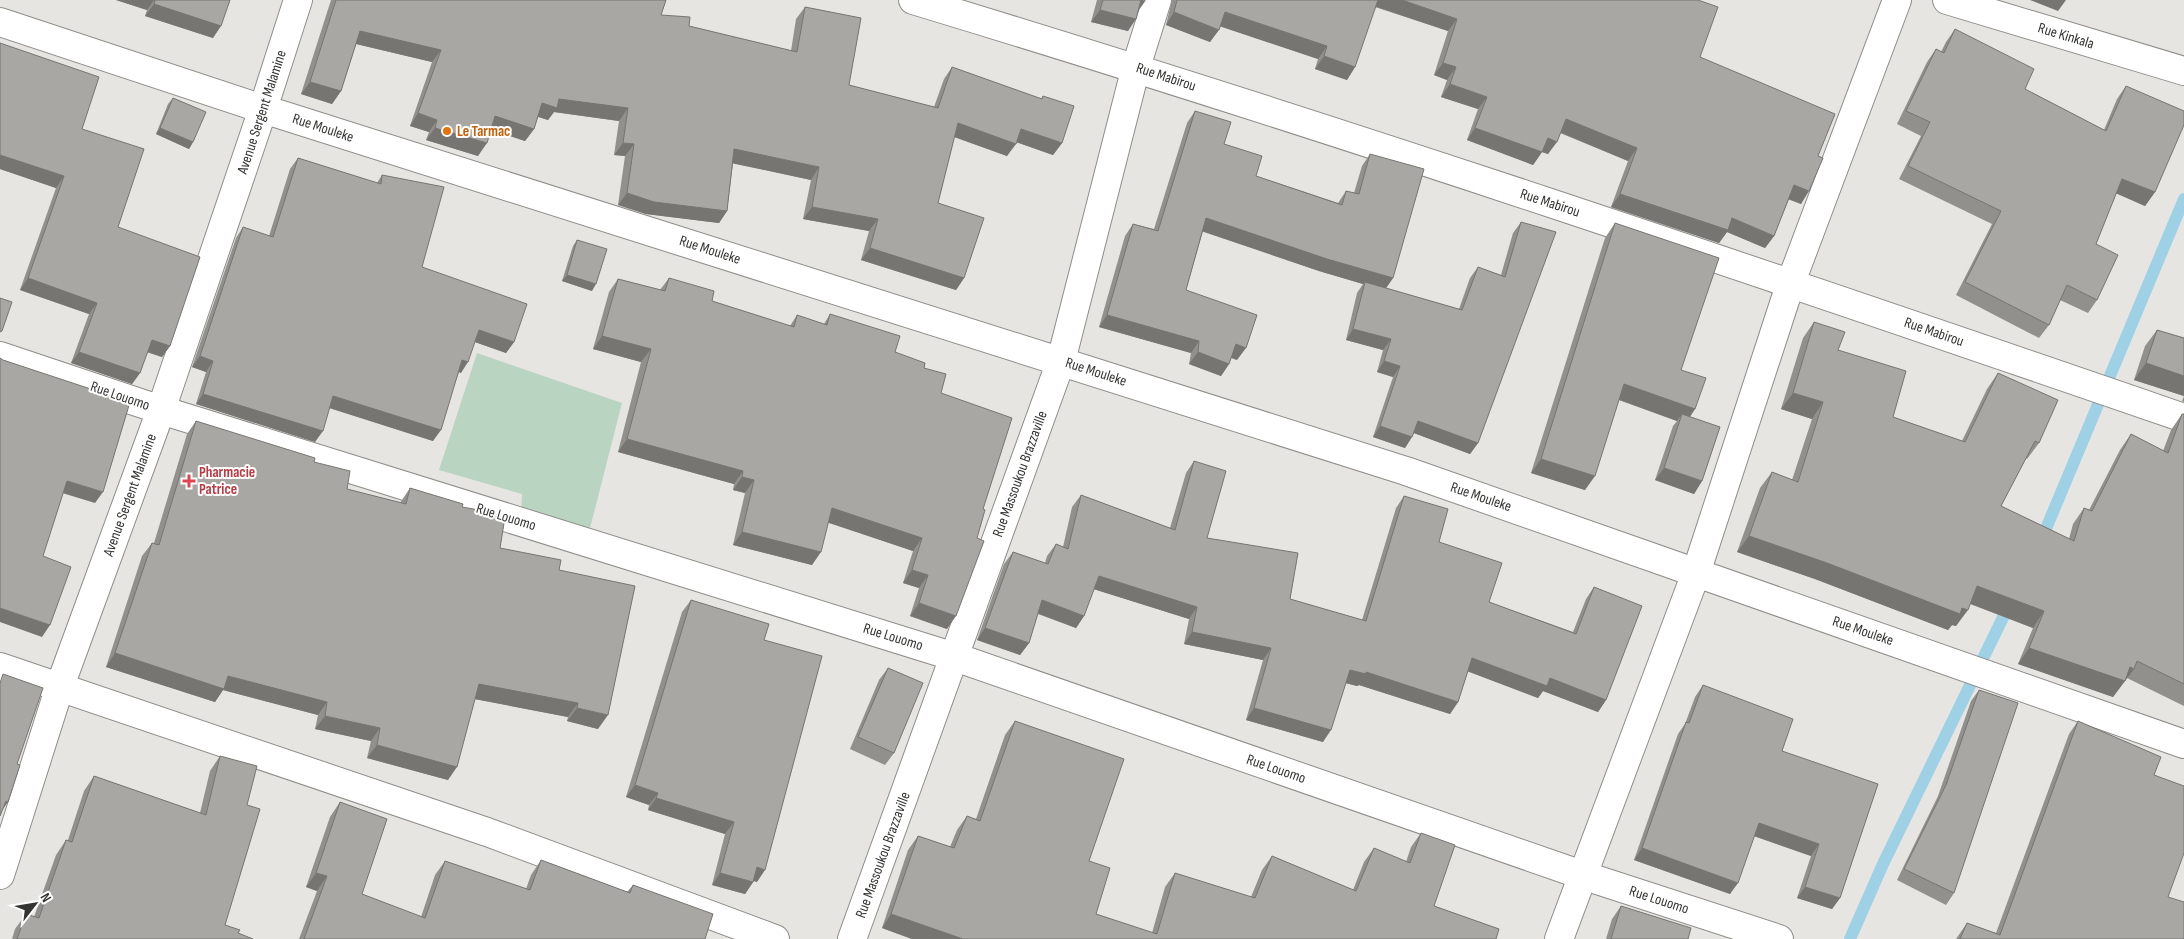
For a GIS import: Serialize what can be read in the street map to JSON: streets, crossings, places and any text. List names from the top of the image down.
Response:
{
  "streets": {
    "street": [
      "Rue Kinkala",
      "Rue Mabirou",
      "Avenue Sergent Malamine",
      "Rue Mouleke",
      "Rue Louomo",
      "Rue Massoukou Brazzaville"
    ]
  },
  "crossings": [
    ["Rue Mabirou", "Rue Massoukou Brazzaville"],
    ["Avenue Sergent Malamine", "Rue Mouleke"],
    ["Avenue Sergent Malamine", "Rue Louomo"],
    ["Rue Mouleke", "Rue Massoukou Brazzaville"],
    ["Rue Louomo", "Rue Massoukou Brazzaville"]
  ],
  "places": {
    "other": ["Le Tarmac"],
    "health": ["Pharmacie Patrice"]
  },
  "north": "top right"
}
